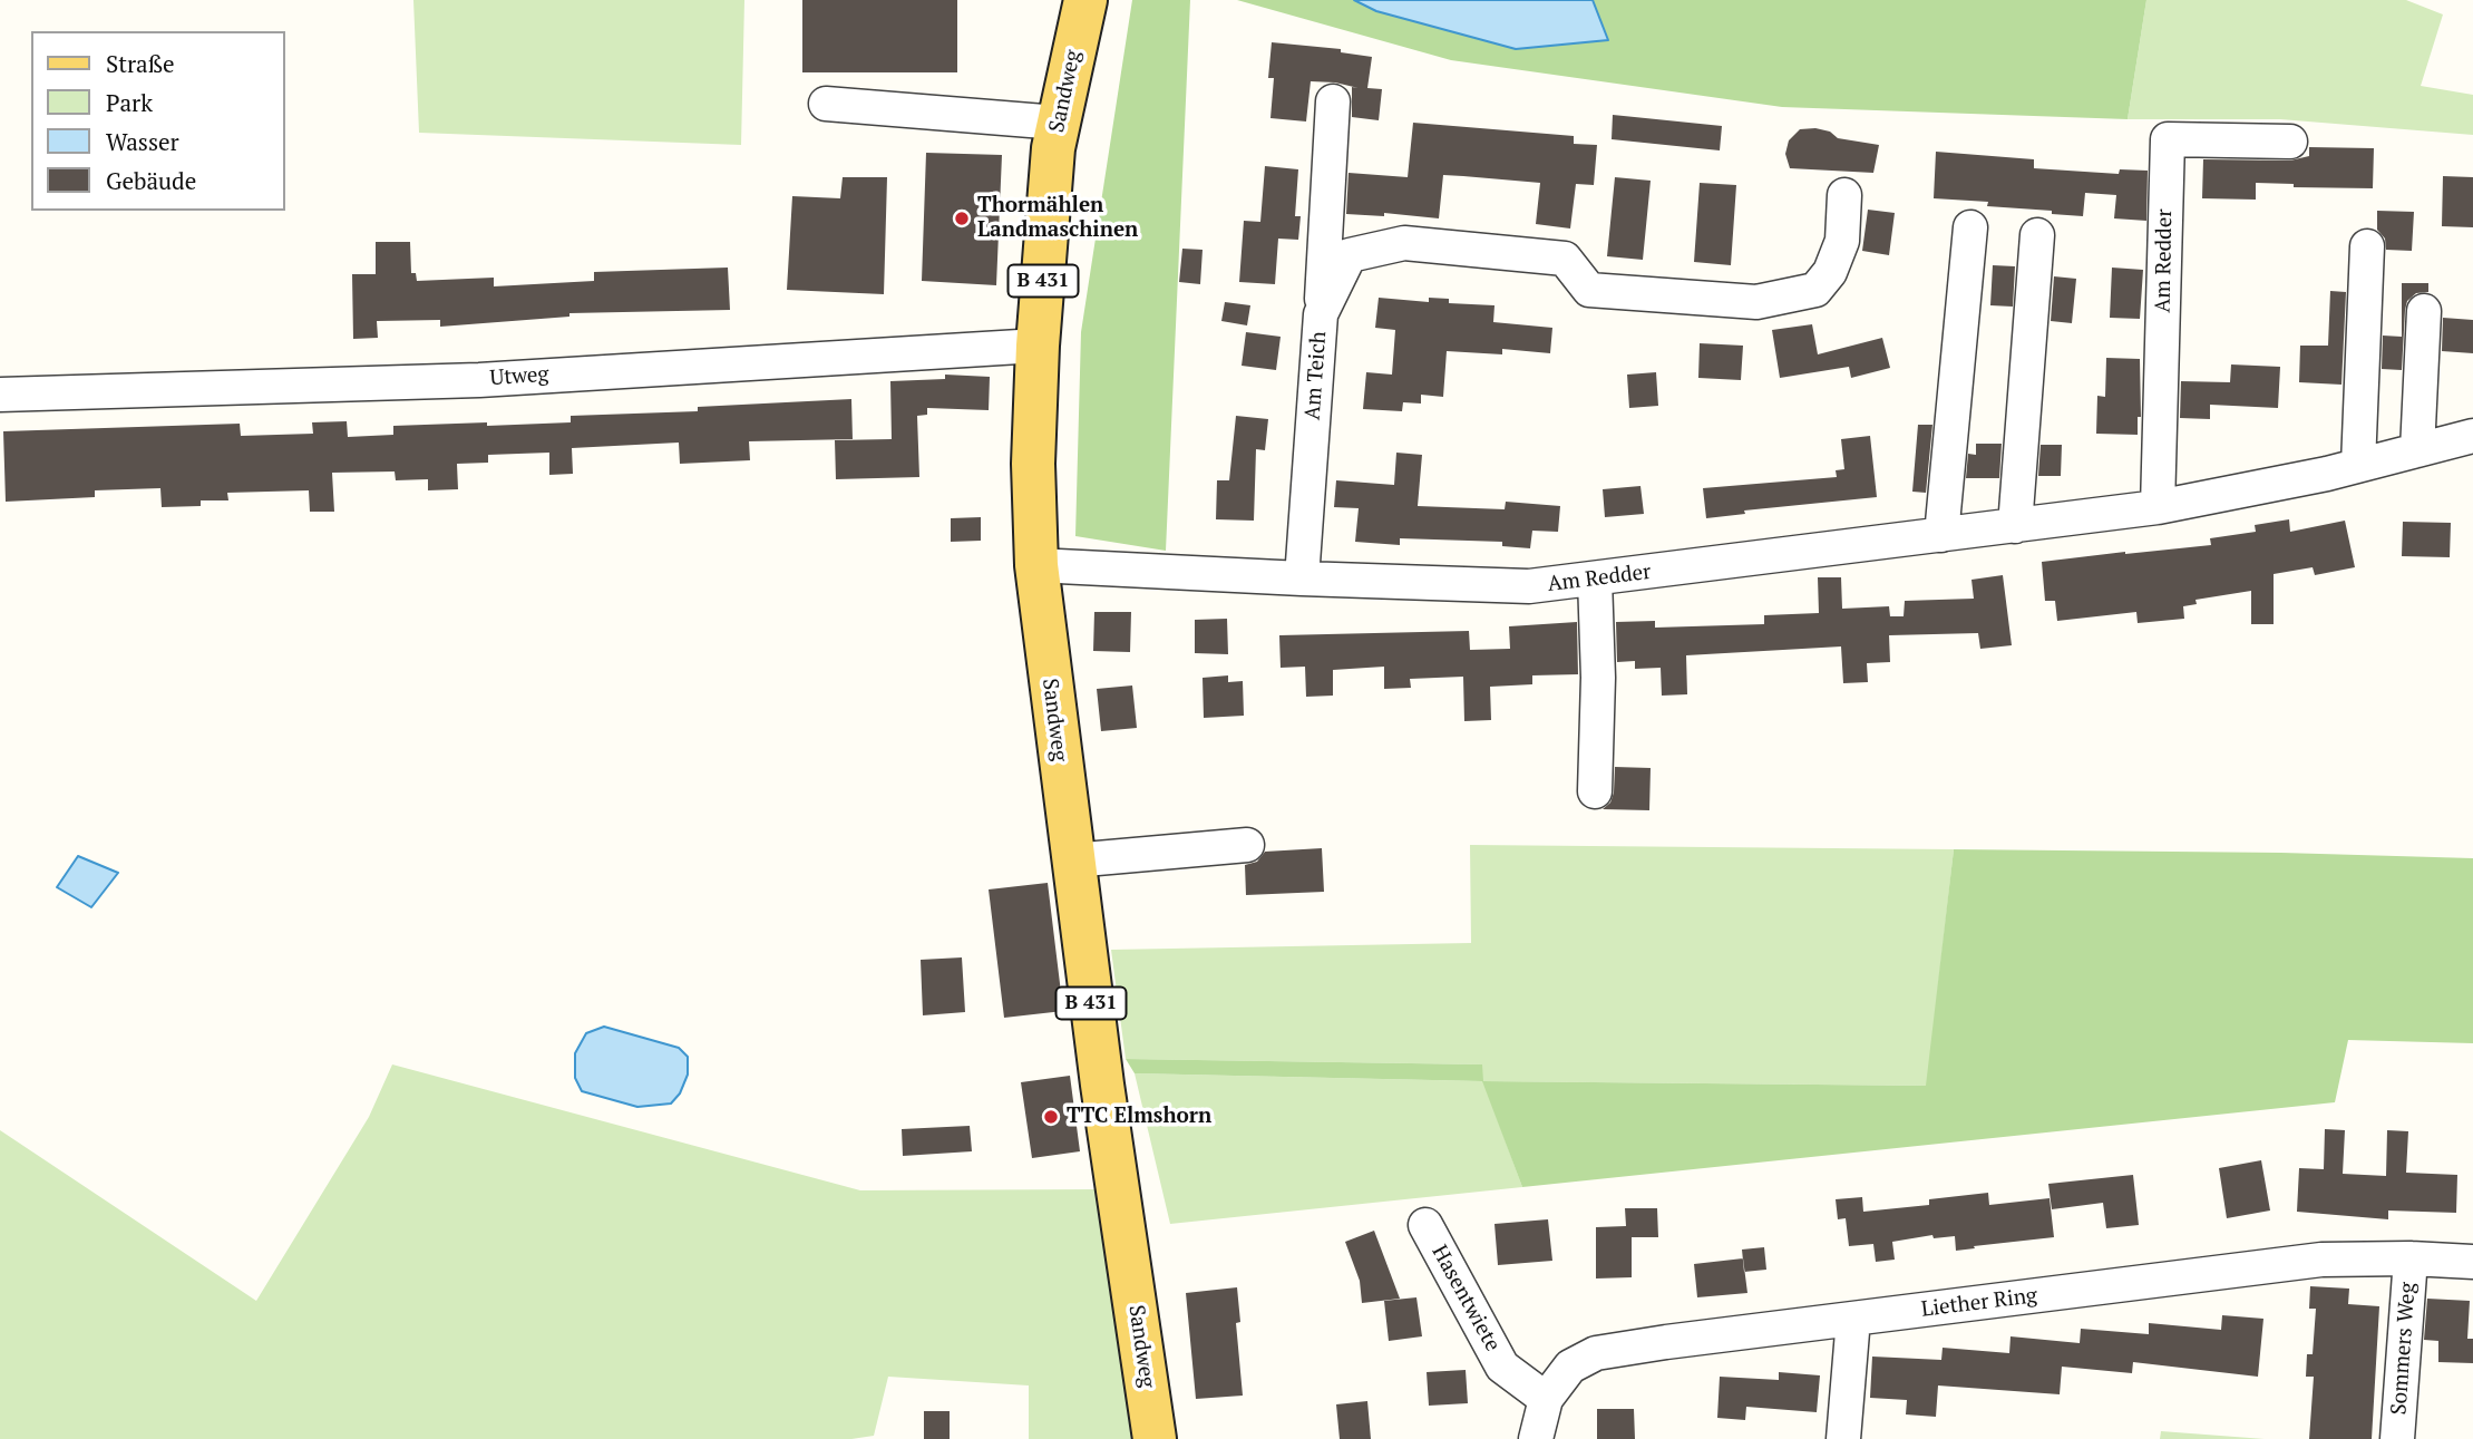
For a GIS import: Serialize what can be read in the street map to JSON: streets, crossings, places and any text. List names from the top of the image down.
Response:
{
  "streets": {
    "main road": ["Sandweg", "B 431"],
    "street": [
      "Am Redder",
      "Am Teich",
      "Utweg",
      "Hasentwiete",
      "Liether Ring",
      "Sommers Weg"
    ]
  },
  "crossings": [
    ["Sandweg", "Am Redder"],
    ["Sandweg", "Utweg"],
    ["Am Redder", "Am Teich"],
    ["Hasentwiete", "Liether Ring"],
    ["Liether Ring", "Sommers Weg"]
  ],
  "places": ["Thormählen Landmaschinen", "TTC Elmshorn"],
  "legend": [
    "Straße",
    "Park",
    "Wasser",
    "Gebäude"
  ]
}
